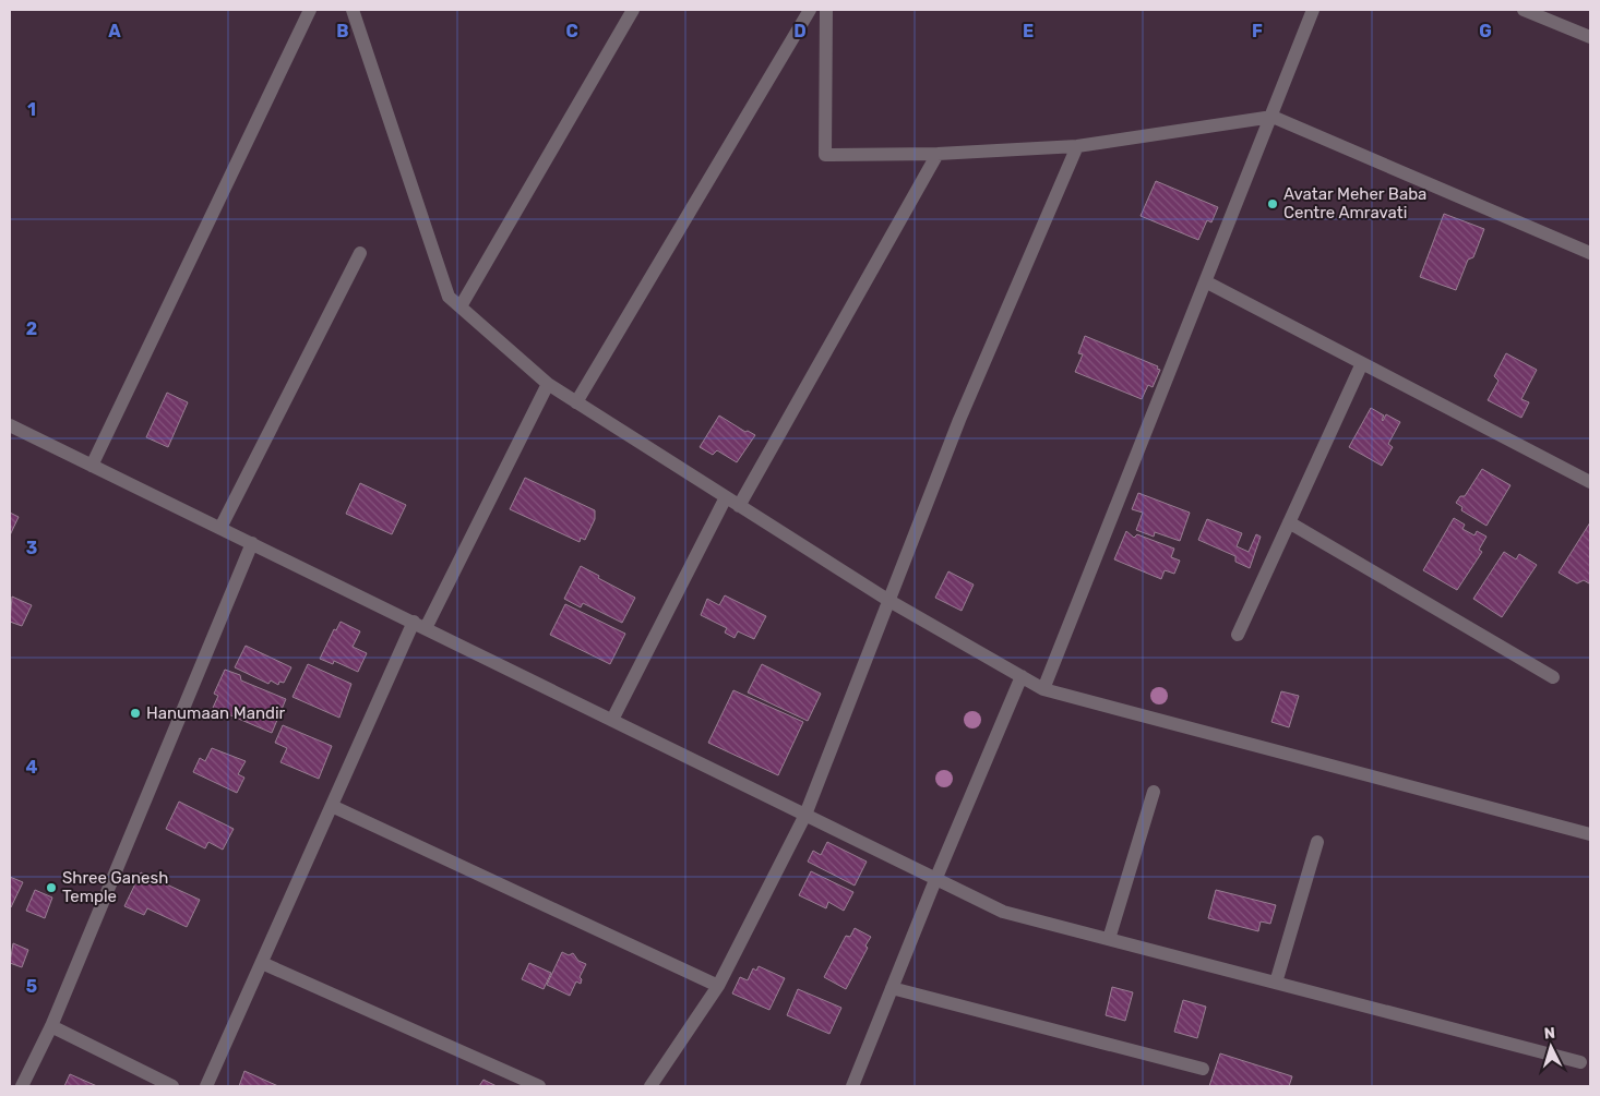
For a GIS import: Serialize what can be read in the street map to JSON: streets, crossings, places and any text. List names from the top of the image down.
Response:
{
  "places": ["Avatar Meher Baba Centre Amravati", "Hanumaan Mandir", "Shree Ganesh Temple"],
  "north": "top",
  "grid": {
    "columns": [
      "A",
      "B",
      "C",
      "D",
      "E",
      "F",
      "G"
    ],
    "rows": [
      "1",
      "2",
      "3",
      "4",
      "5"
    ]
  }
}
